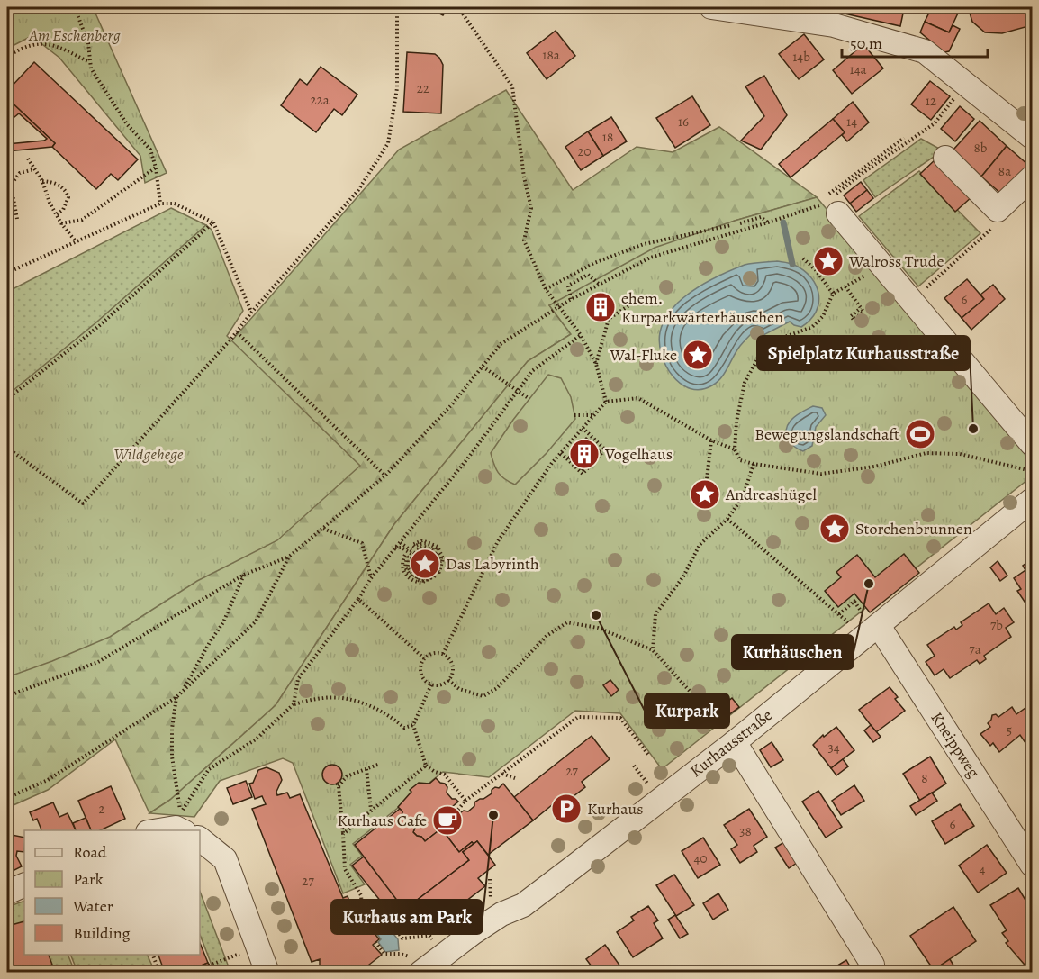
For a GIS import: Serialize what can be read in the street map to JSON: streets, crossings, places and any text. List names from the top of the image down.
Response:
{
  "streets": {
    "street": ["Kurhausstraße", "Kneippweg"]
  },
  "crossings": [
    ["Kurhausstraße", "Kneippweg"]
  ],
  "parks": ["Am Eschenberg", "Wildgehege"],
  "places": {
    "place": [
      "Walross Trude",
      "Wal-Fluke",
      "Andreashügel",
      "Storchenbrunnen",
      "Das Labyrinth"
    ],
    "building": ["ehem. Kurparkwärterhäuschen", "Vogelhaus"],
    "other": [
      "Spielplatz Kurhausstraße",
      "Kurhäuschen",
      "Kurpark",
      "Kurhaus am Park"
    ],
    "sports": ["Bewegungslandschaft"],
    "parking": ["Kurhaus"],
    "cafe": ["Kurhaus Cafe"]
  },
  "house_numbers": [
    "18a",
    "14b",
    "14a",
    "22",
    "22a",
    "12",
    "16",
    "14",
    "18",
    "8b",
    "20",
    "8a",
    "6",
    "7b",
    "7a",
    "5",
    "34",
    "27",
    "8",
    "2",
    "6",
    "38",
    "40",
    "4",
    "27"
  ],
  "legend": [
    "Road",
    "Park",
    "Water",
    "Building"
  ],
  "scale_bar": "50 m"
}
